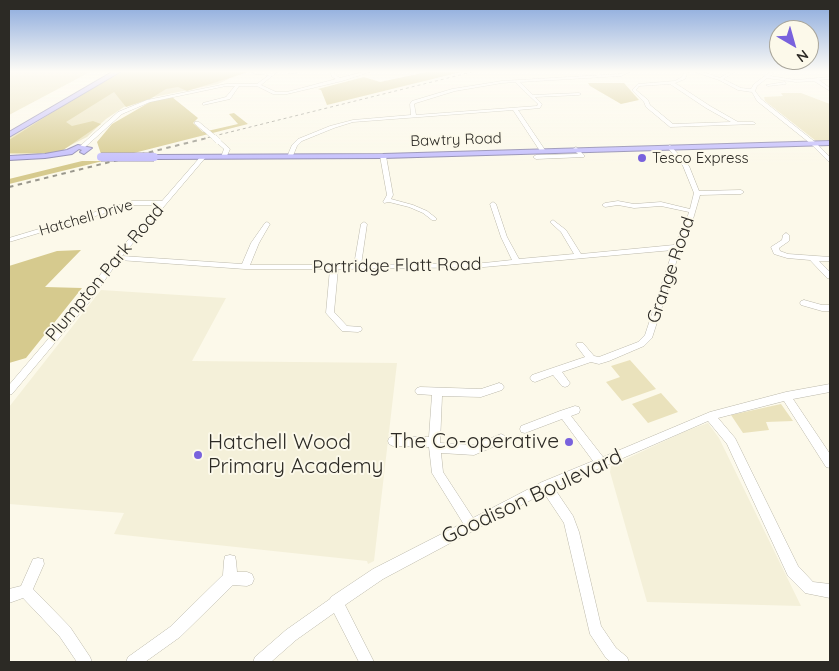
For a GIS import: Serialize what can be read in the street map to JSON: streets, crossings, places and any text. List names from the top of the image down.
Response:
{
  "streets": {
    "highway": ["Bawtry Road"],
    "street": [
      "Hatchell Drive",
      "Partridge Flatt Road",
      "Grange Road",
      "Plumpton Park Road",
      "Goodison Boulevard"
    ]
  },
  "crossings": [
    ["Bawtry Road", "Grange Road"],
    ["Bawtry Road", "Plumpton Park Road"],
    ["Hatchell Drive", "Plumpton Park Road"],
    ["Partridge Flatt Road", "Grange Road"],
    ["Partridge Flatt Road", "Plumpton Park Road"]
  ],
  "places": ["Tesco Express", "The Co-operative", "Hatchell Wood Primary Academy"],
  "north": "bottom right"
}
